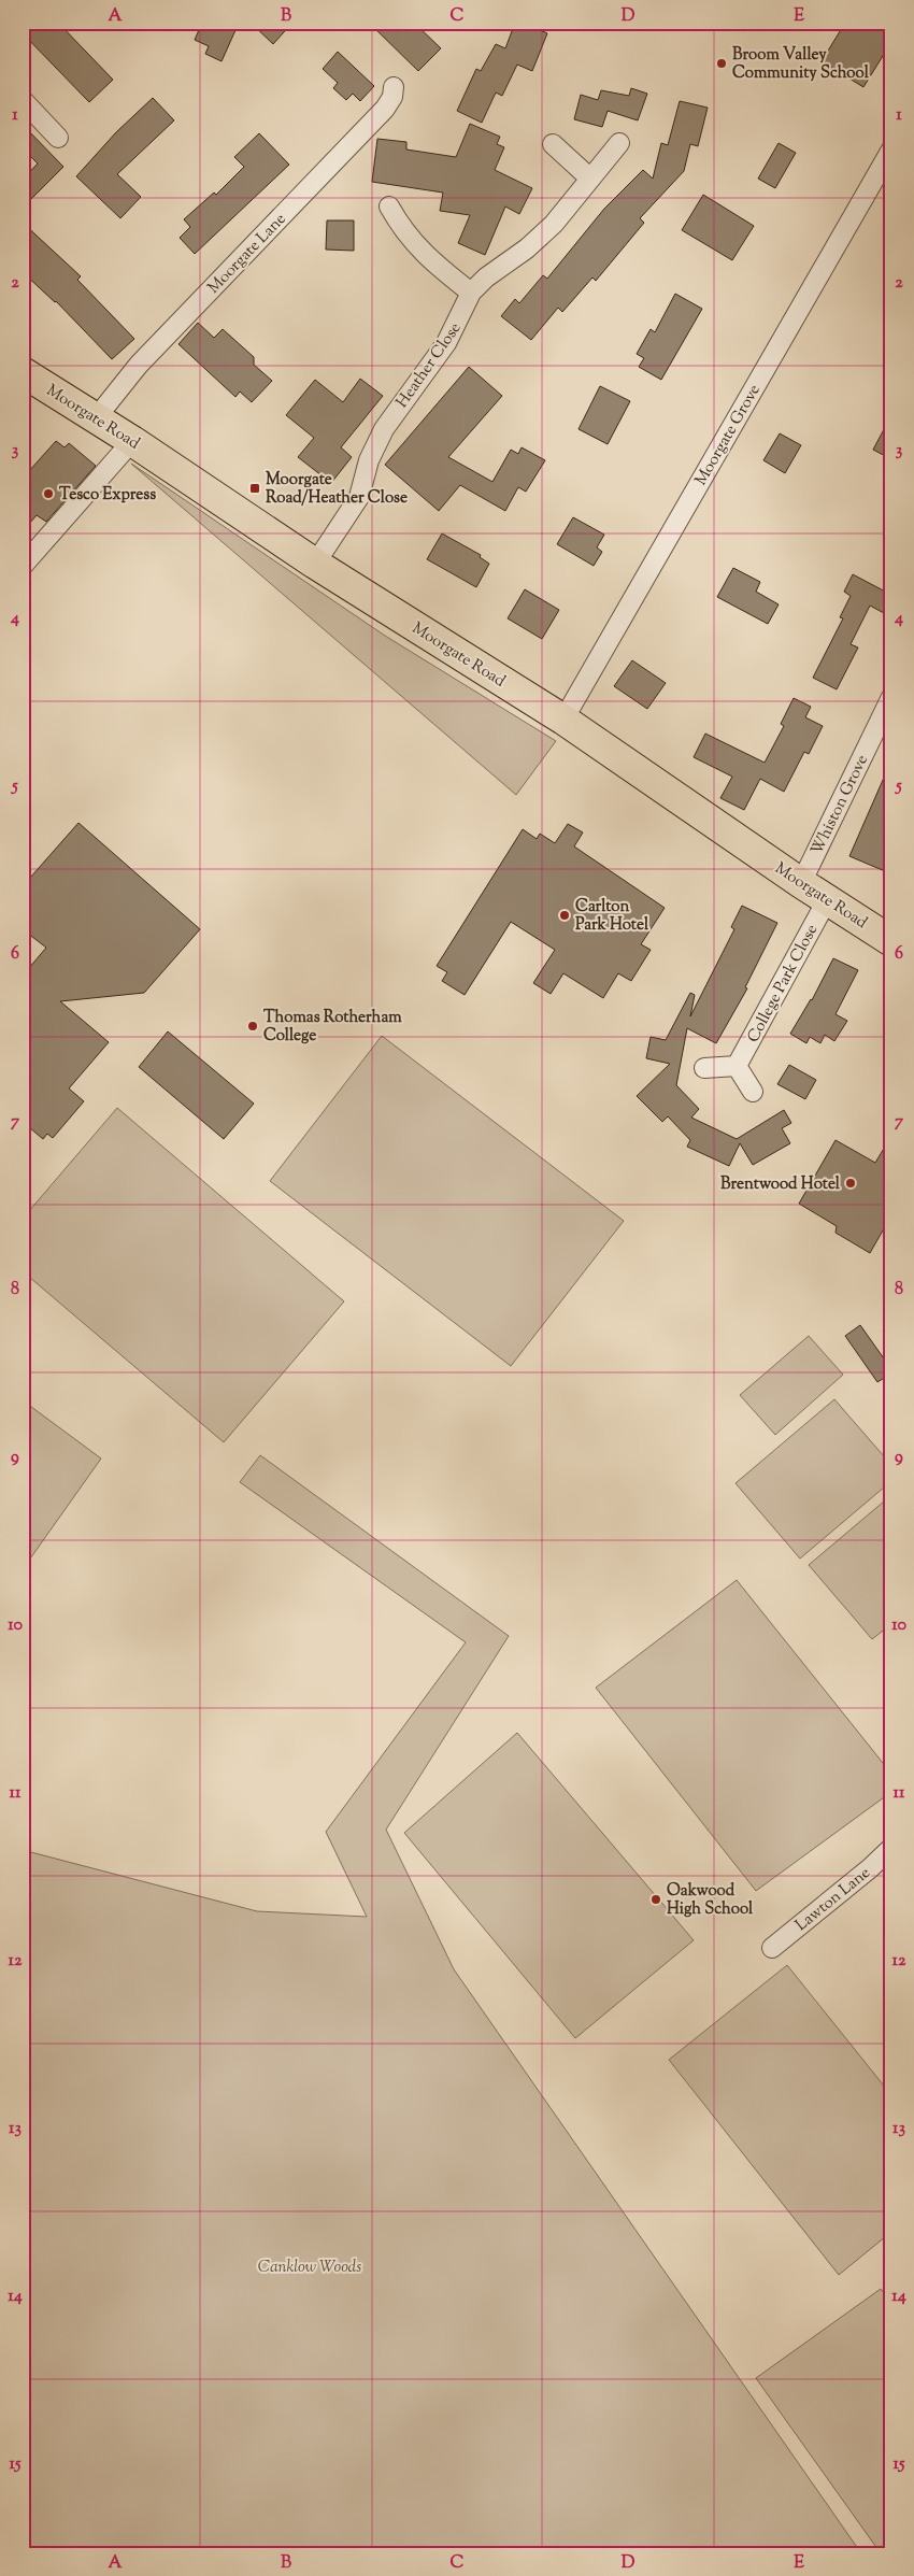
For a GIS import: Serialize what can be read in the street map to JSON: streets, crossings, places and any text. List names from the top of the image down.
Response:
{
  "streets": {
    "main road": ["Moorgate Road"],
    "street": [
      "Moorgate Lane",
      "Heather Close",
      "Moorgate Grove",
      "Whiston Grove",
      "College Park Close",
      "Lawton Lane"
    ]
  },
  "crossings": [
    ["Moorgate Lane", "Moorgate Road"],
    ["Heather Close", "Moorgate Road"],
    ["Moorgate Road", "Moorgate Grove"],
    ["Moorgate Road", "Whiston Grove"],
    ["Moorgate Road", "College Park Close"]
  ],
  "parks": ["Canklow Woods"],
  "places": {
    "other": [
      "Broom Valley Community School",
      "Tesco Express",
      "Carlton Park Hotel",
      "Thomas Rotherham College",
      "Brentwood Hotel",
      "Oakwood High School"
    ],
    "transit": ["Moorgate Road/Heather Close"]
  },
  "grid": {
    "columns": [
      "A",
      "B",
      "C",
      "D",
      "E"
    ],
    "rows": [
      "1",
      "2",
      "3",
      "4",
      "5",
      "6",
      "7",
      "8",
      "9",
      "10",
      "11",
      "12",
      "13",
      "14",
      "15"
    ]
  }
}
